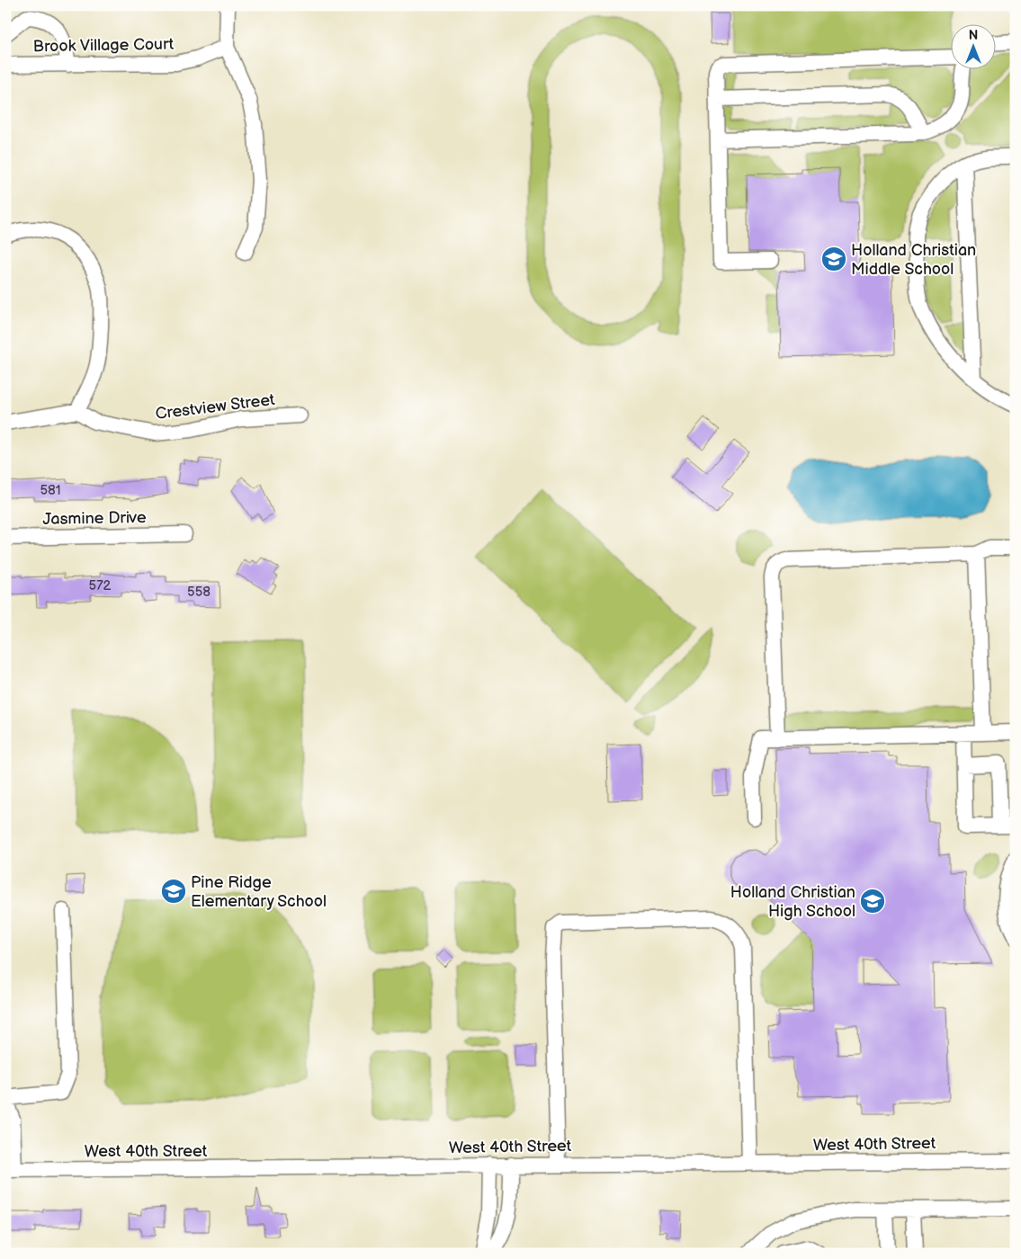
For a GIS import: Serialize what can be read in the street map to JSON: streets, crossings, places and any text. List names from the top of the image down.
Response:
{
  "streets": {
    "street": [
      "Brook Village Court",
      "Crestview Street",
      "Jasmine Drive",
      "West 40th Street"
    ]
  },
  "places": {
    "school or university": ["Holland Christian Middle School", "Pine Ridge Elementary School", "Holland Christian High School"]
  },
  "house_numbers": ["581", "572", "558"],
  "north": "top"
}
